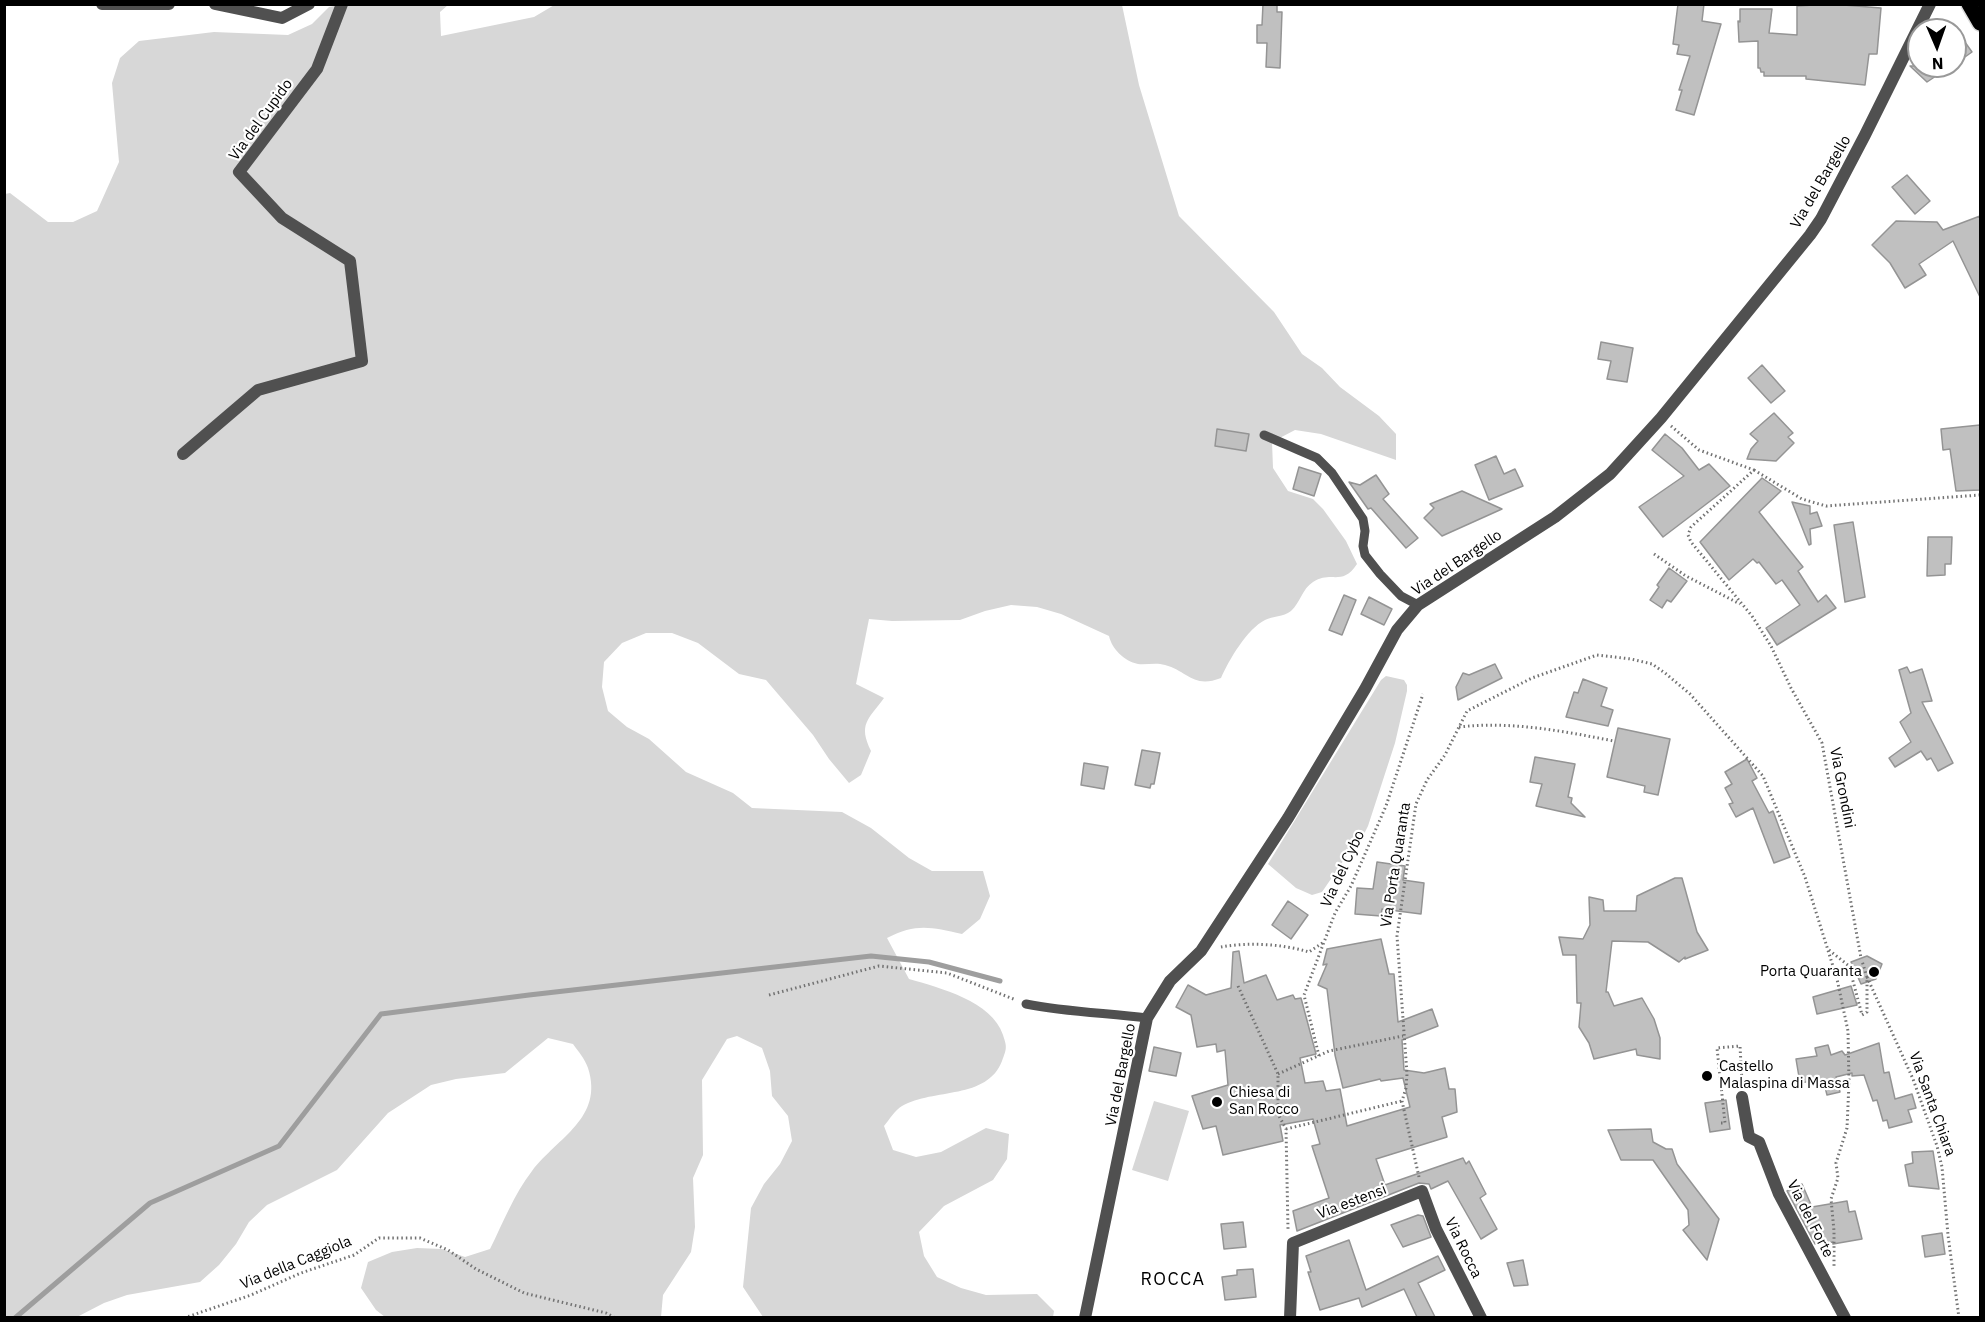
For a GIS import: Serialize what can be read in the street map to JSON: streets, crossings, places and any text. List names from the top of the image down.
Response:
{
  "streets": {
    "street": [
      "Via del Cupido",
      "Via del Bargello",
      "Via estensi",
      "Via del Forte",
      "Via Rocca"
    ],
    "path": [
      "Via Grondini",
      "Via Porta Quaranta",
      "Via del Cybo",
      "Via Santa Chiara",
      "Via della Caggiola"
    ]
  },
  "crossings": [
    ["Via Grondini", "Via Porta Quaranta"],
    ["Via Grondini", "Via Santa Chiara"],
    ["Via estensi", "Via Rocca"]
  ],
  "districts": ["ROCCA"],
  "places": ["Porta Quaranta", "Castello Malaspina di Massa", "Chiesa di San Rocco"],
  "north": "bottom"
}
